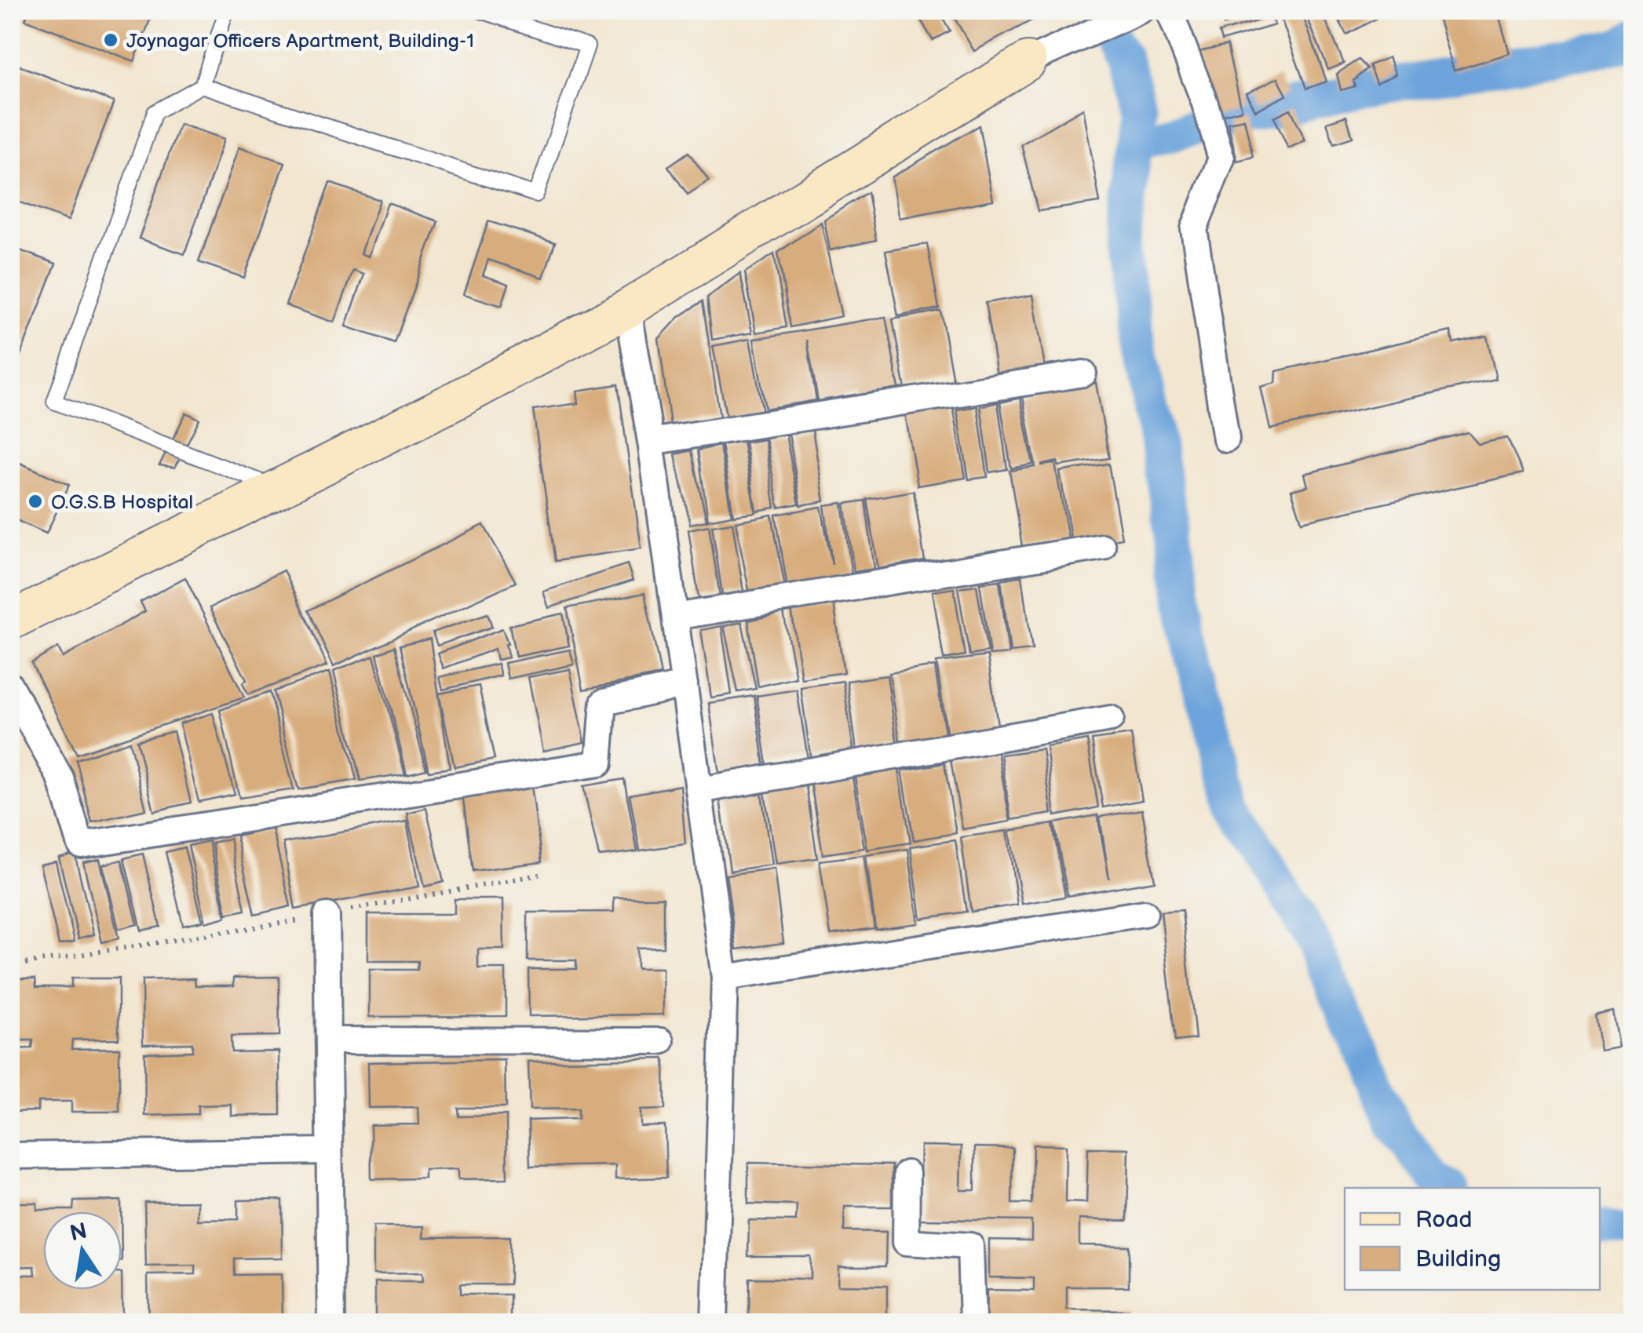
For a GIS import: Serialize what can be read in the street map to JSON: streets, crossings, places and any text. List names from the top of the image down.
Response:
{
  "places": ["Joynagar Officers Apartment, Building-1", "O.G.S.B Hospital"],
  "legend": ["Road", "Building"],
  "north": "top"
}
